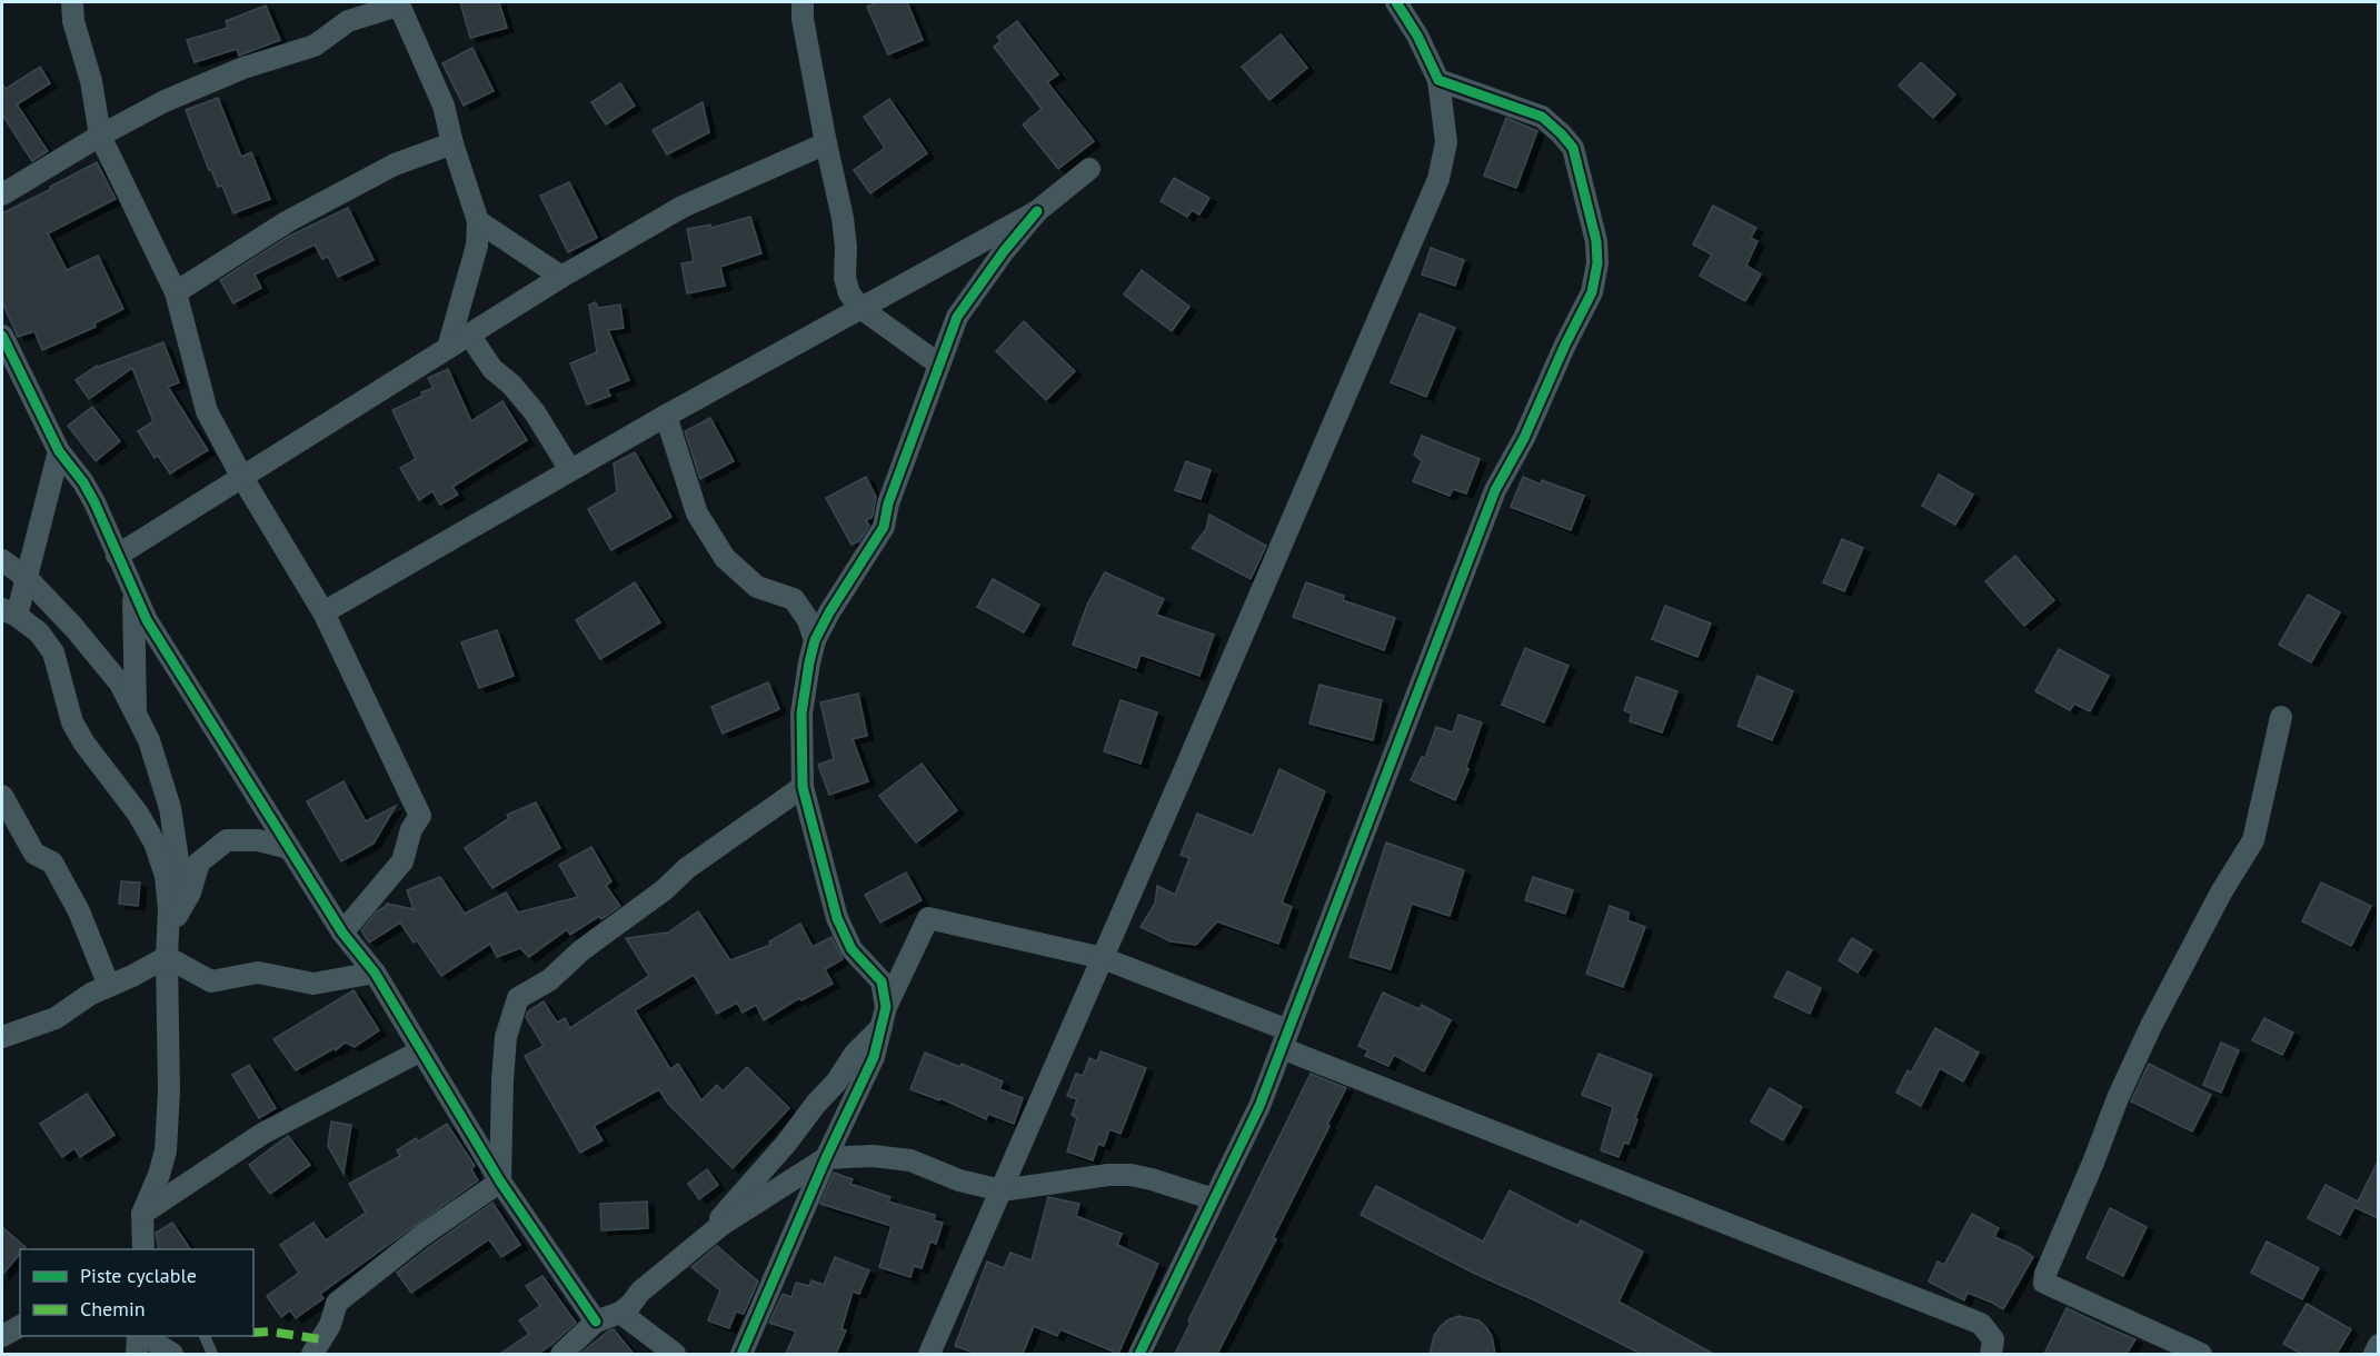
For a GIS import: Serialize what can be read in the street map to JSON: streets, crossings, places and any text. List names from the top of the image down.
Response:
{
  "legend": ["Piste cyclable", "Chemin"]
}
